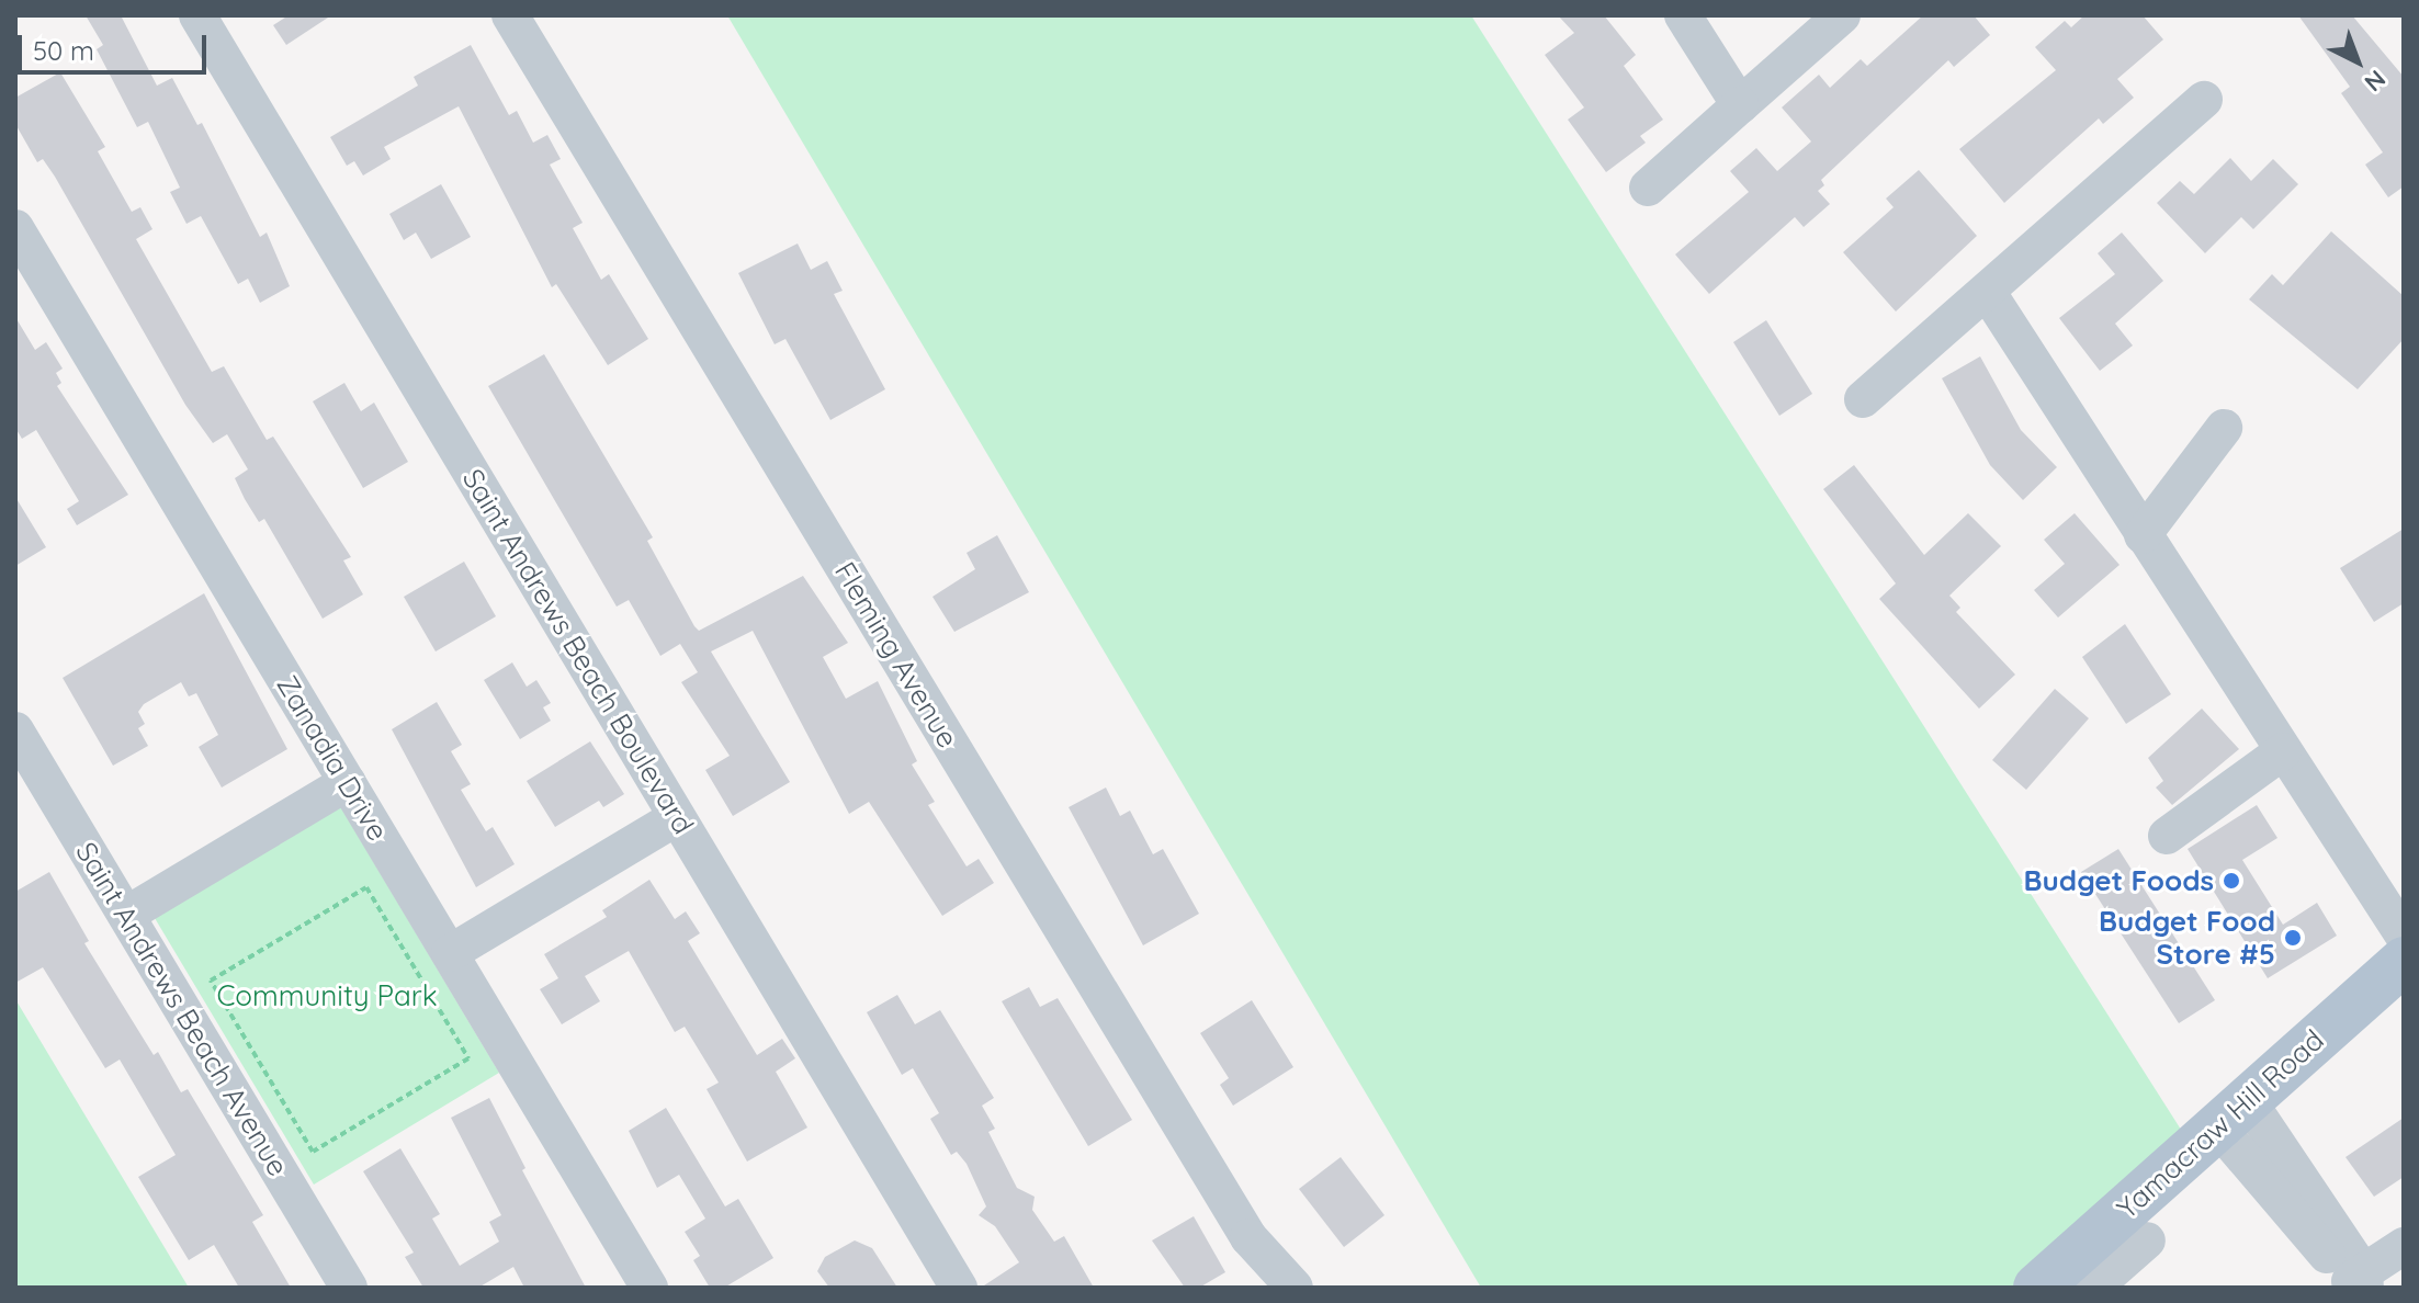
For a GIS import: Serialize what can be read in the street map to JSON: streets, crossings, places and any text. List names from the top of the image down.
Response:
{
  "streets": {
    "main road": ["Yamacraw Hill Road"],
    "street": [
      "Saint Andrews Beach Boulevard",
      "Fleming Avenue",
      "Zanadia Drive",
      "Saint Andrews Beach Avenue"
    ]
  },
  "parks": ["Community Park"],
  "places": ["Budget Foods", "Budget Food Store #5"],
  "scale_bar": "50 m",
  "north": "bottom right"
}
